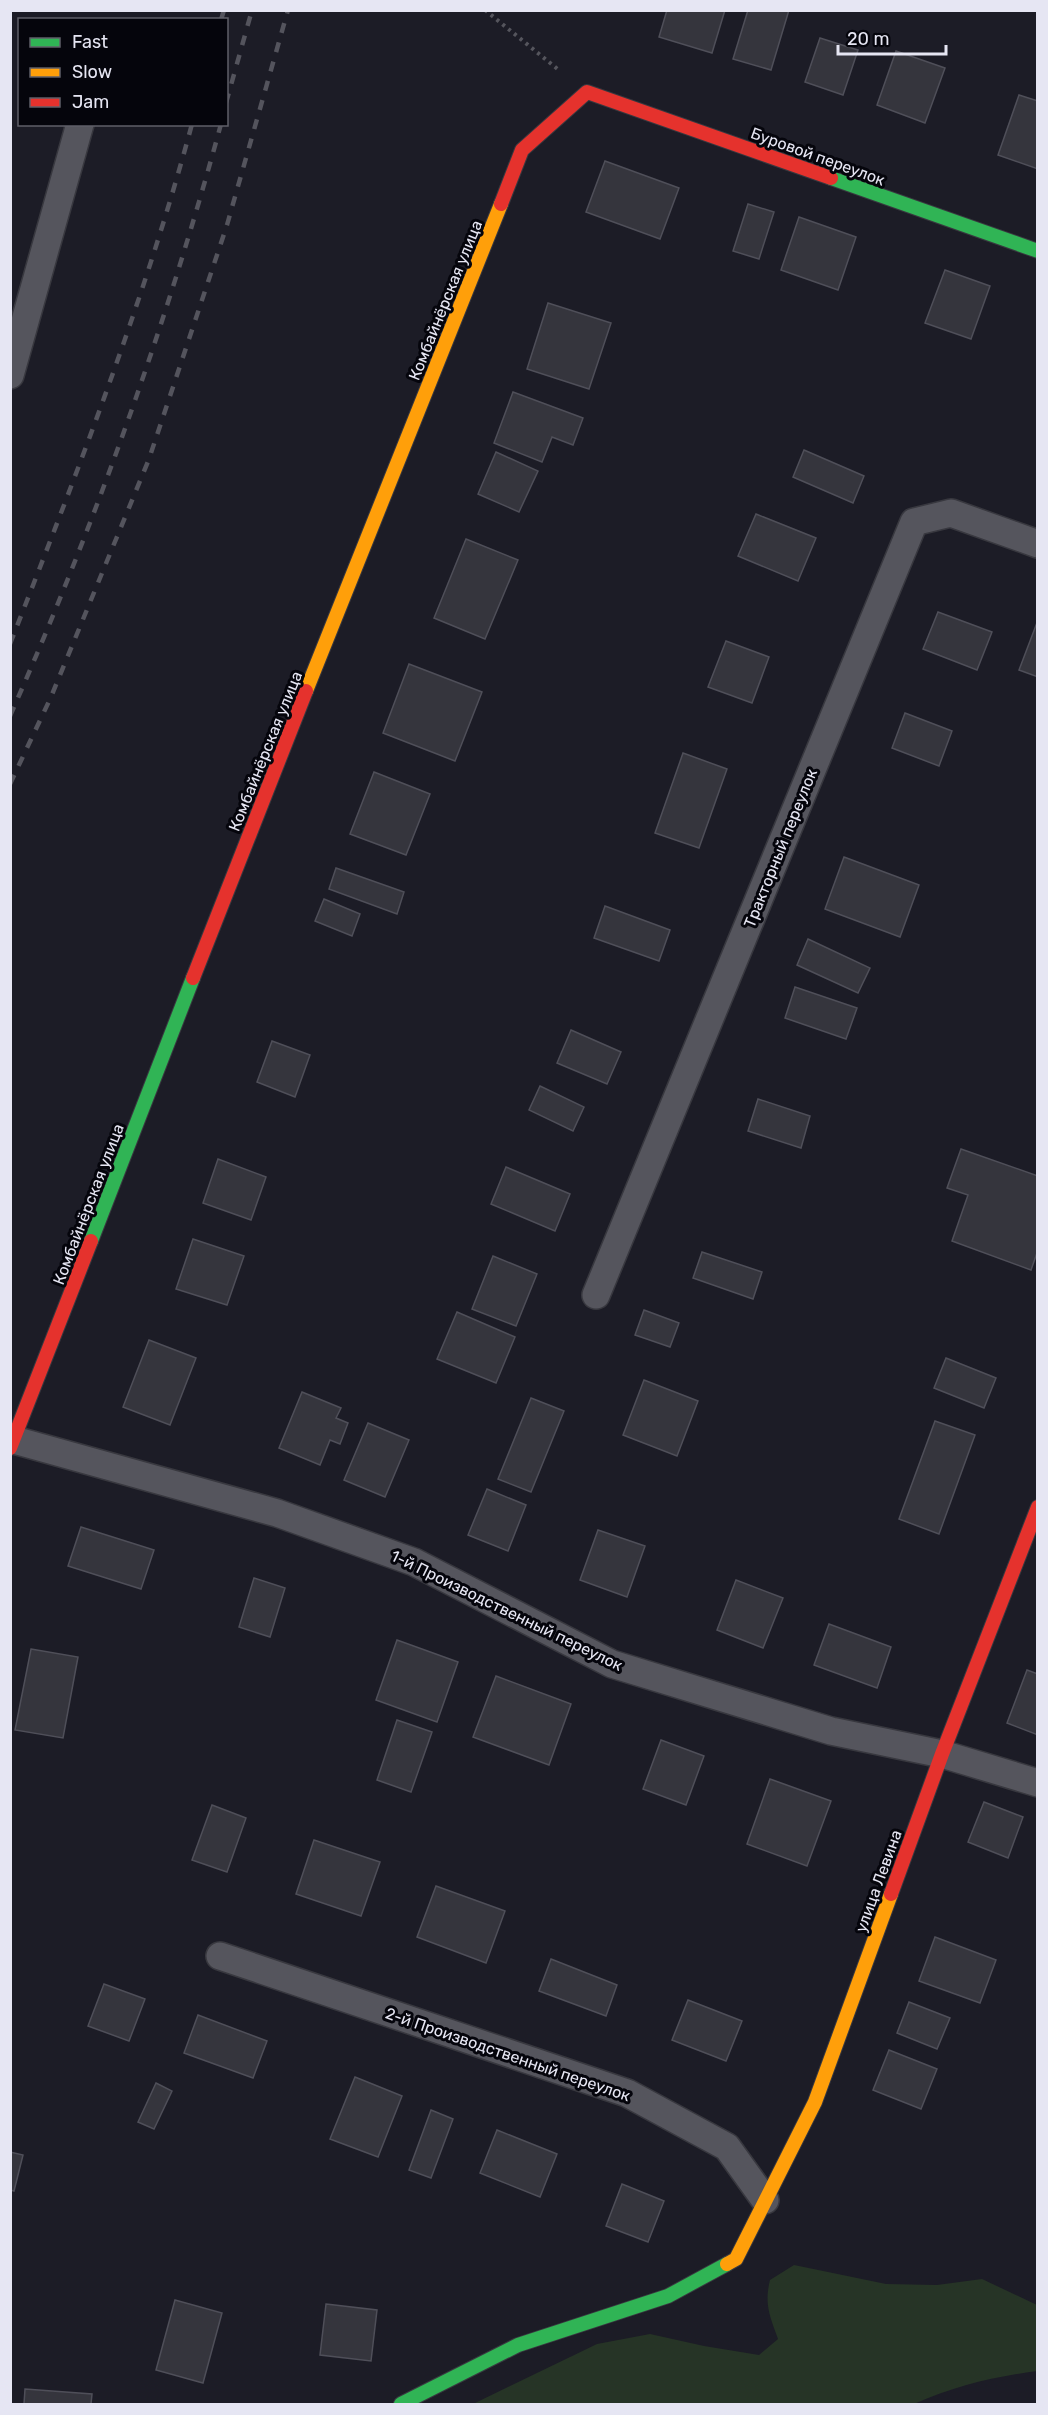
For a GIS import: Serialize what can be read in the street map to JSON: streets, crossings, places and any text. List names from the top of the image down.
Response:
{
  "streets": {
    "street": [
      "Буровой переулок",
      "Комбайнёрская улица",
      "Тракторный переулок",
      "1-й Производственный переулок",
      "улица Левина",
      "2-й Производственный переулок"
    ]
  },
  "crossings": [
    ["Буровой переулок", "Комбайнёрская улица"],
    ["Комбайнёрская улица", "1-й Производственный переулок"],
    ["1-й Производственный переулок", "улица Левина"],
    ["улица Левина", "2-й Производственный переулок"]
  ],
  "legend": ["Fast", "Slow", "Jam"],
  "scale_bar": "20 m"
}
